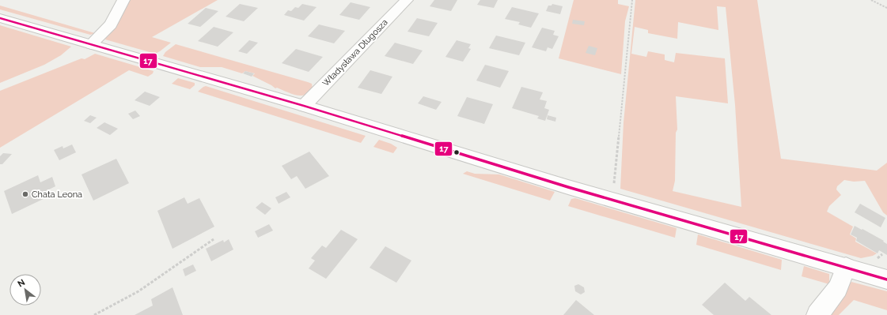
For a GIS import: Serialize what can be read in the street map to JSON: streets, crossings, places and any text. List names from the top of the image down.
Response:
{
  "streets": {
    "main road": ["Władysława Długosza"]
  },
  "places": ["Chata Leona"],
  "lines": ["transit line 17"],
  "north": "top left"
}
